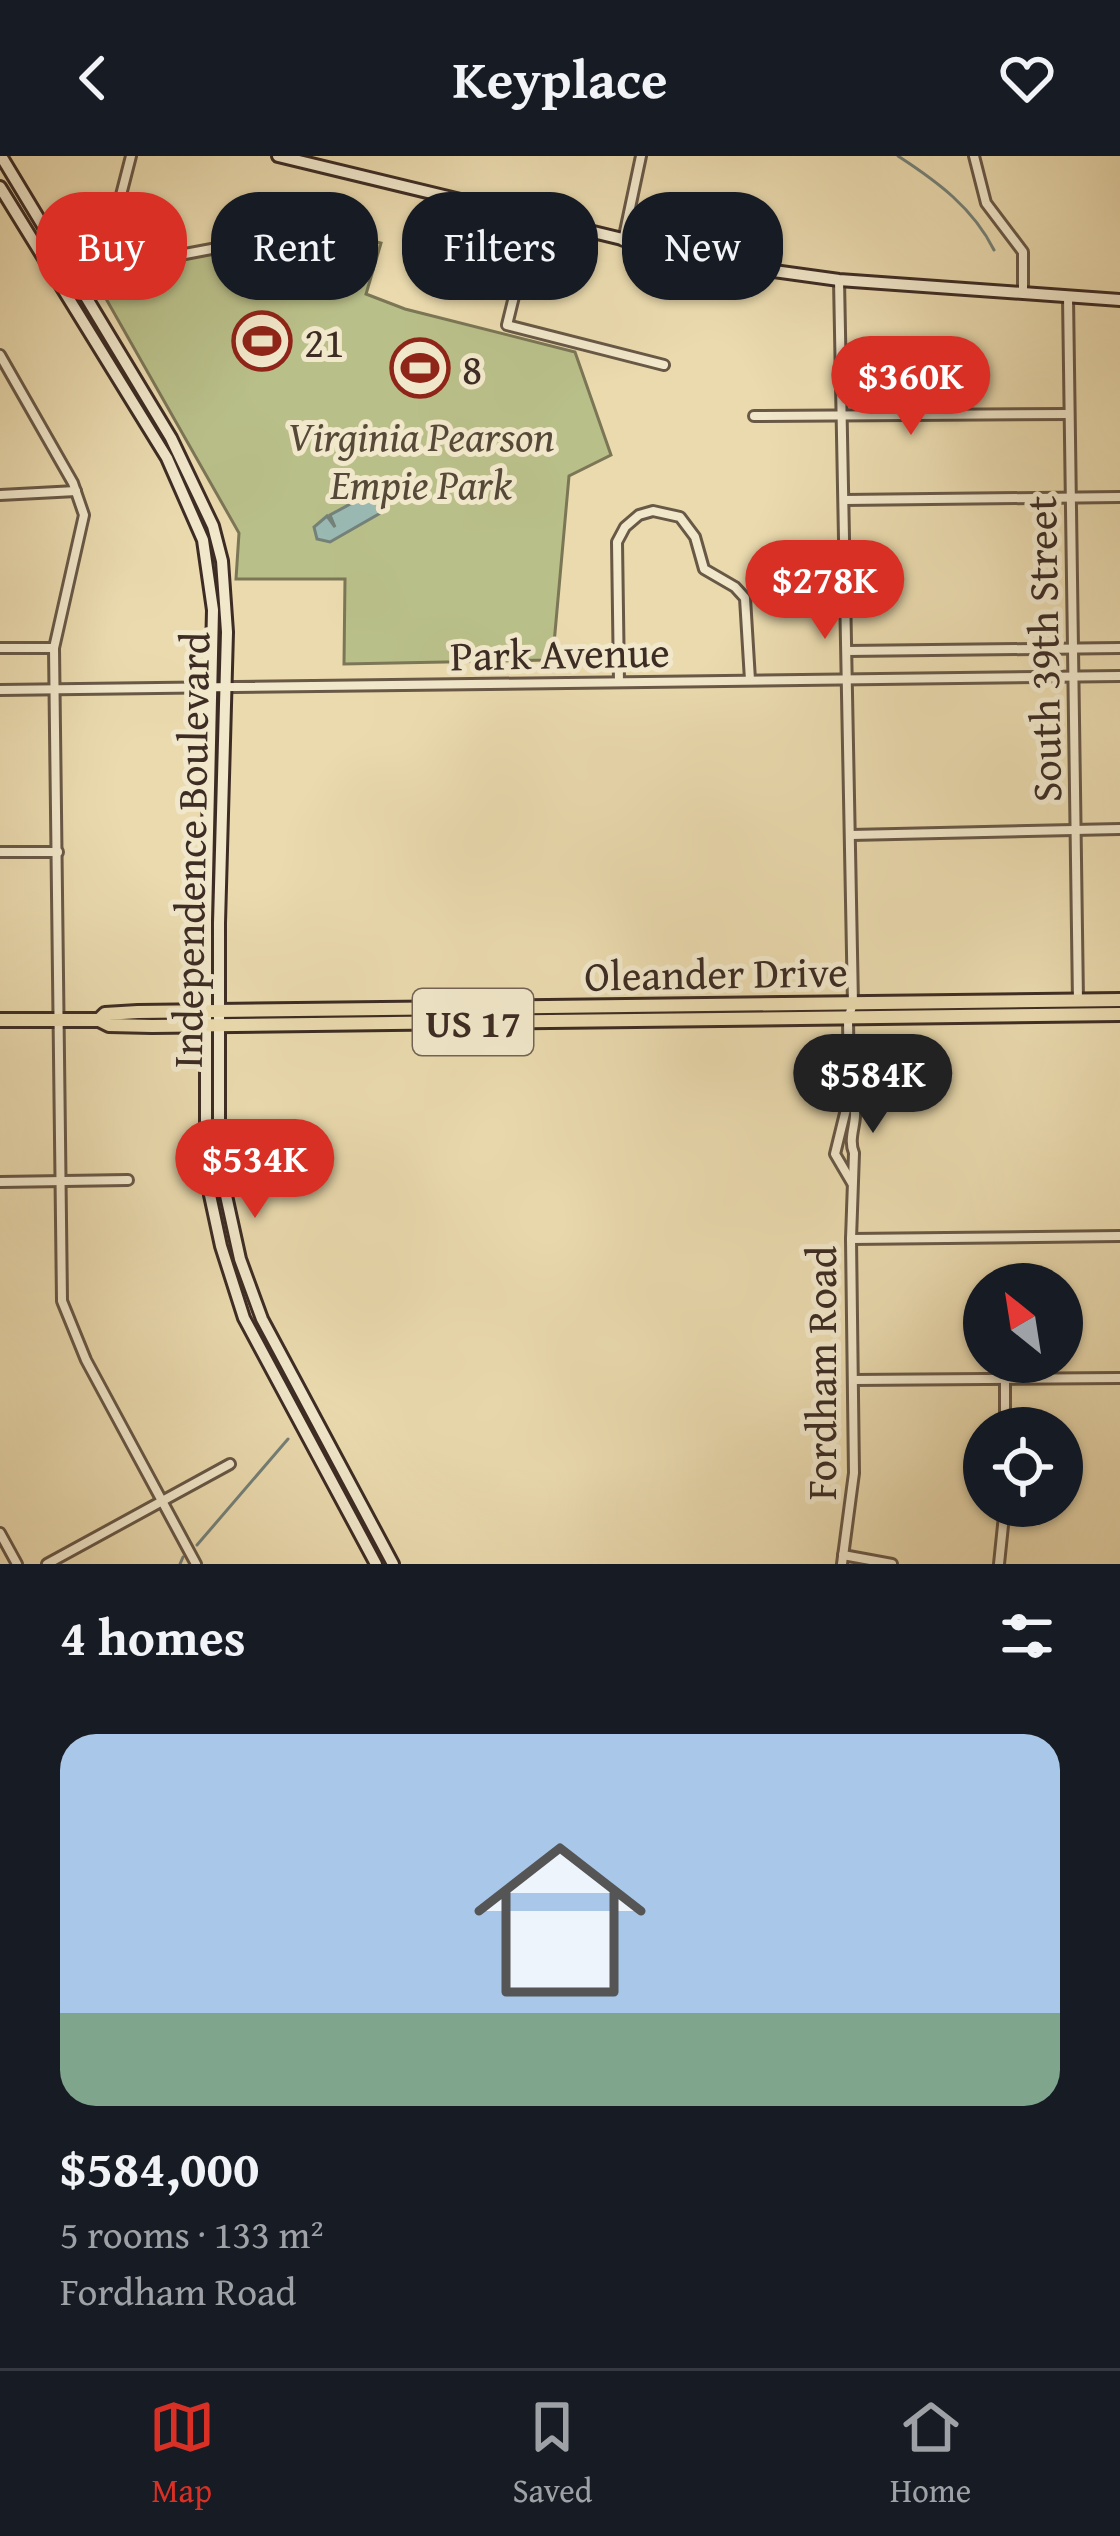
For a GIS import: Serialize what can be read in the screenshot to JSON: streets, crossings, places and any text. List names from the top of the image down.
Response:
{
  "streets": {
    "main road": ["Independence Boulevard", "Oleander Drive", "US 17"],
    "street": ["South 39th Street", "Park Avenue", "Fordham Road"]
  },
  "crossings": [
    ["South 39th Street", "Park Avenue"],
    ["South 39th Street", "Oleander Drive"],
    ["Park Avenue", "Independence Boulevard"],
    ["Park Avenue", "Fordham Road"],
    ["Independence Boulevard", "Oleander Drive"],
    ["Oleander Drive", "Fordham Road"]
  ],
  "parks": ["Virginia Pearson Empie Park"],
  "places": {
    "sports": ["21", "8"]
  },
  "north": "top left",
  "page": {
    "header": "Keyplace",
    "chip": [
      "Buy",
      "Rent",
      "Filters",
      "New"
    ],
    "price": [
      "$360K",
      "$278K",
      "$584K",
      "$534K"
    ],
    "heading": "4 homes",
    "list": [
      {
        "name": "$584,000",
        "note": "5 rooms · 133 m² · Fordham Road"
      }
    ],
    "tabs": ["Map", "Saved", "Home"]
  }
}
